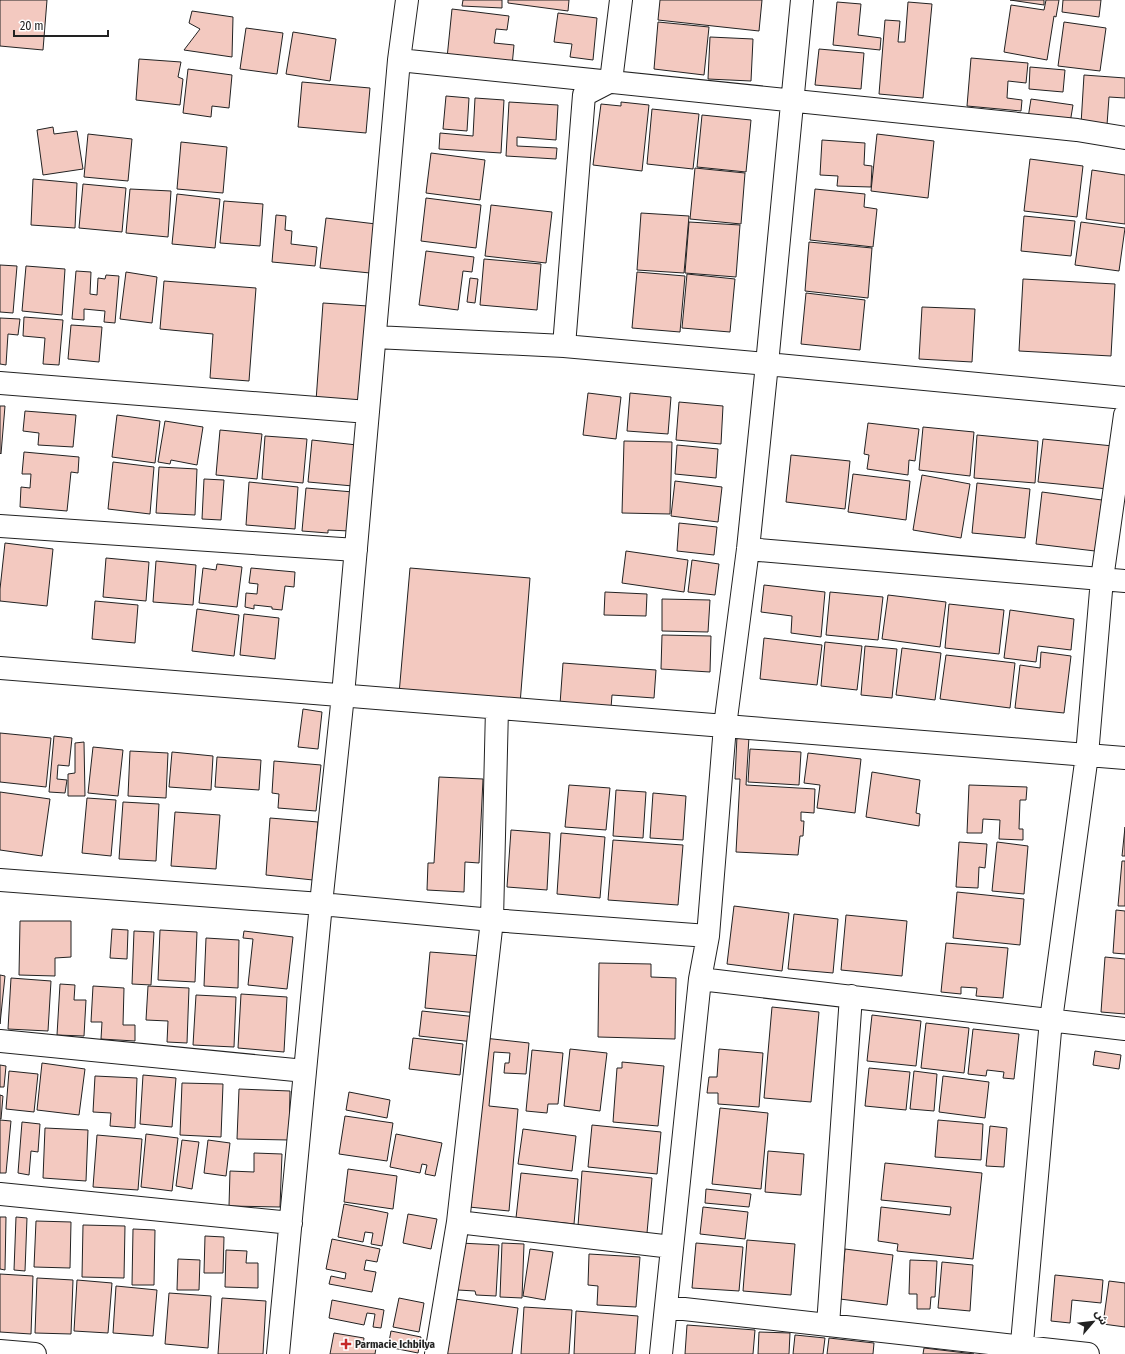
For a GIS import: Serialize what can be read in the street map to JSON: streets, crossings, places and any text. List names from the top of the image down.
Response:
{
  "places": {
    "health": ["Parmacie Ichbilya"]
  },
  "scale_bar": "20 m",
  "north": "top right"
}
